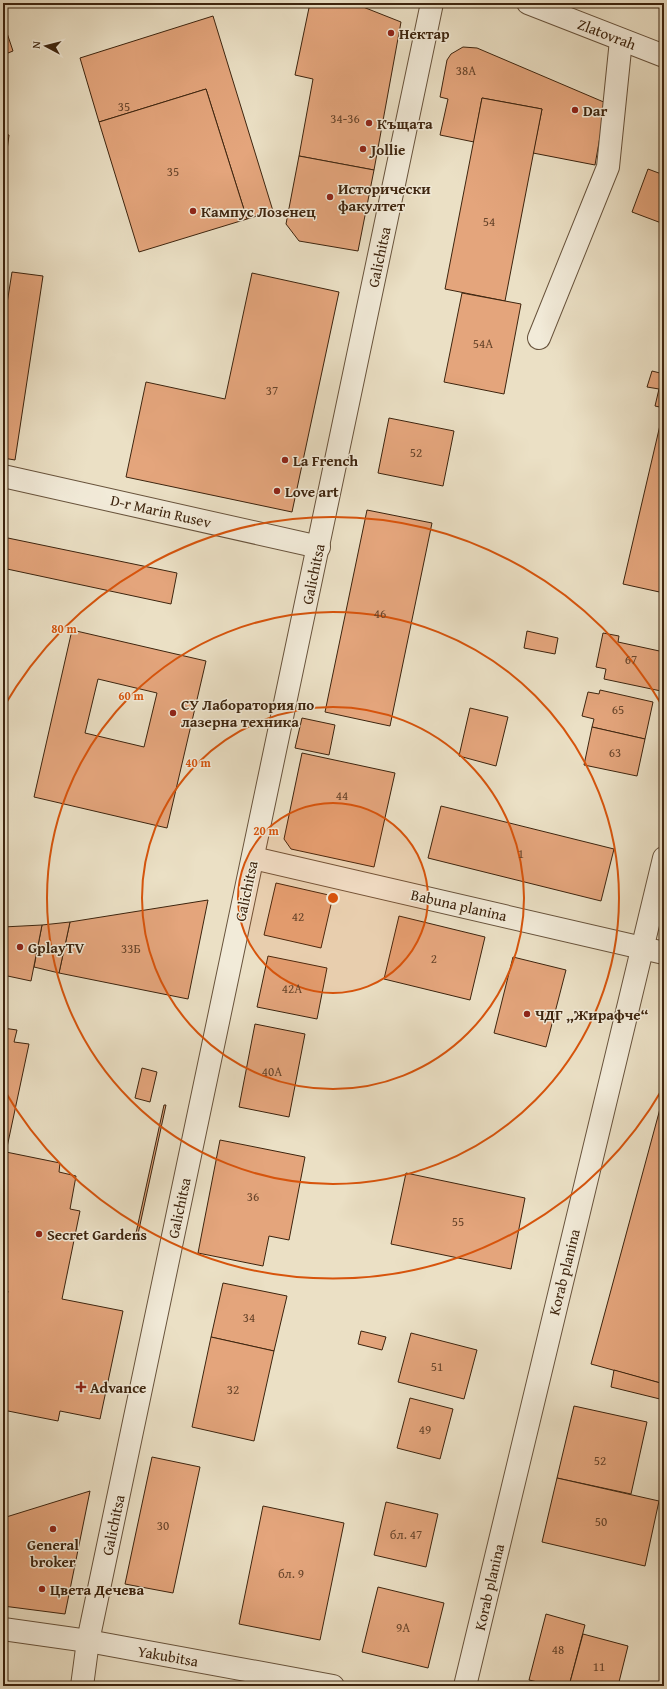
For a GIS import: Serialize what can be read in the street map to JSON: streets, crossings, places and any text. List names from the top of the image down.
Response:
{
  "streets": {
    "street": [
      "Zlatovrah",
      "Galichitsa",
      "D-r Marin Rusev",
      "Babuna planina",
      "Korab planina",
      "Yakubitsa"
    ]
  },
  "crossings": [
    ["Galichitsa", "D-r Marin Rusev"],
    ["Galichitsa", "Babuna planina"],
    ["Galichitsa", "Yakubitsa"],
    ["Babuna planina", "Korab planina"]
  ],
  "places": {
    "other": [
      "Нектар",
      "Dar",
      "Къщата",
      "Jollie",
      "Исторически факултет",
      "Кампус Лозенец",
      "La French",
      "Love art",
      "СУ Лаборатория по лазерна техника",
      "GplayTV",
      "ЧДГ „Жирафче“",
      "Secret Gardens",
      "General broker",
      "Цвета Дечева"
    ],
    "health": ["Advance"]
  },
  "house_numbers": [
    "38А",
    "35",
    "34-36",
    "35",
    "54",
    "54А",
    "37",
    "52",
    "46",
    "67",
    "65",
    "63",
    "44",
    "1",
    "42",
    "33Б",
    "2",
    "42А",
    "40А",
    "36",
    "55",
    "34",
    "51",
    "32",
    "49",
    "52",
    "50",
    "30",
    "бл. 47",
    "бл. 9",
    "9А",
    "48",
    "11"
  ],
  "north": "left",
  "rings": [
    "80 m",
    "60 m",
    "40 m",
    "20 m"
  ]
}
